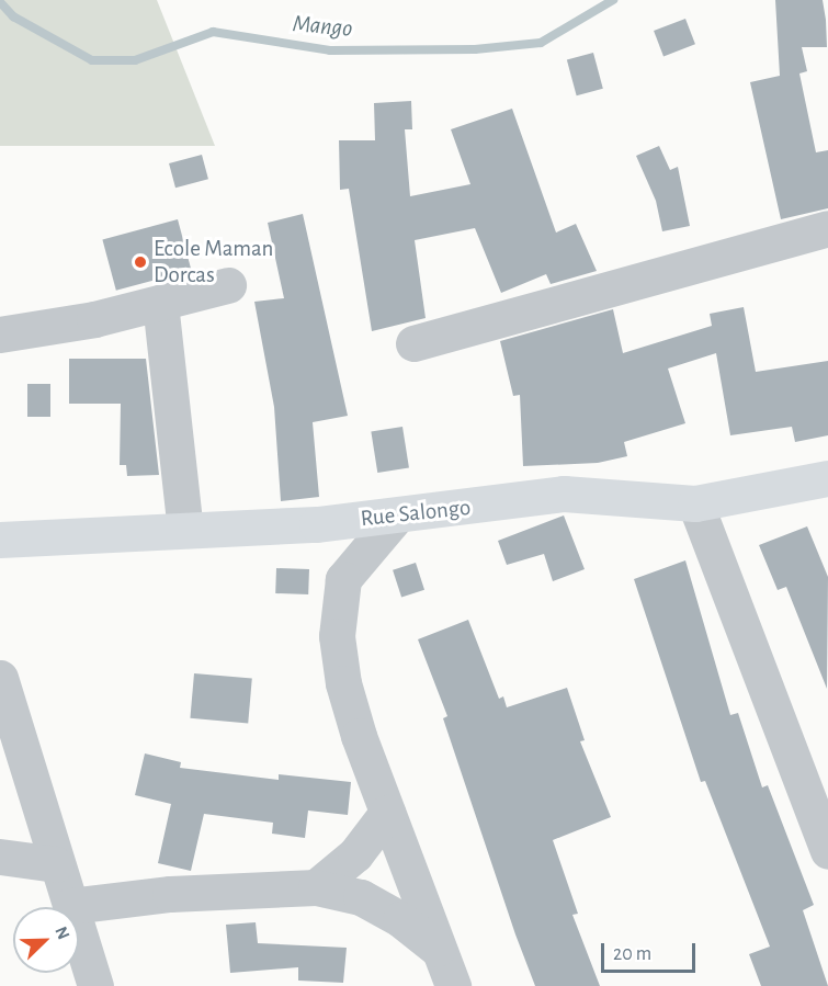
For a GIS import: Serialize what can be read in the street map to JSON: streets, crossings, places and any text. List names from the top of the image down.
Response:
{
  "streets": {
    "street": ["Rue Salongo"]
  },
  "water": ["Mango"],
  "places": ["Ecole Maman Dorcas"],
  "scale_bar": "20 m",
  "north": "top right"
}
